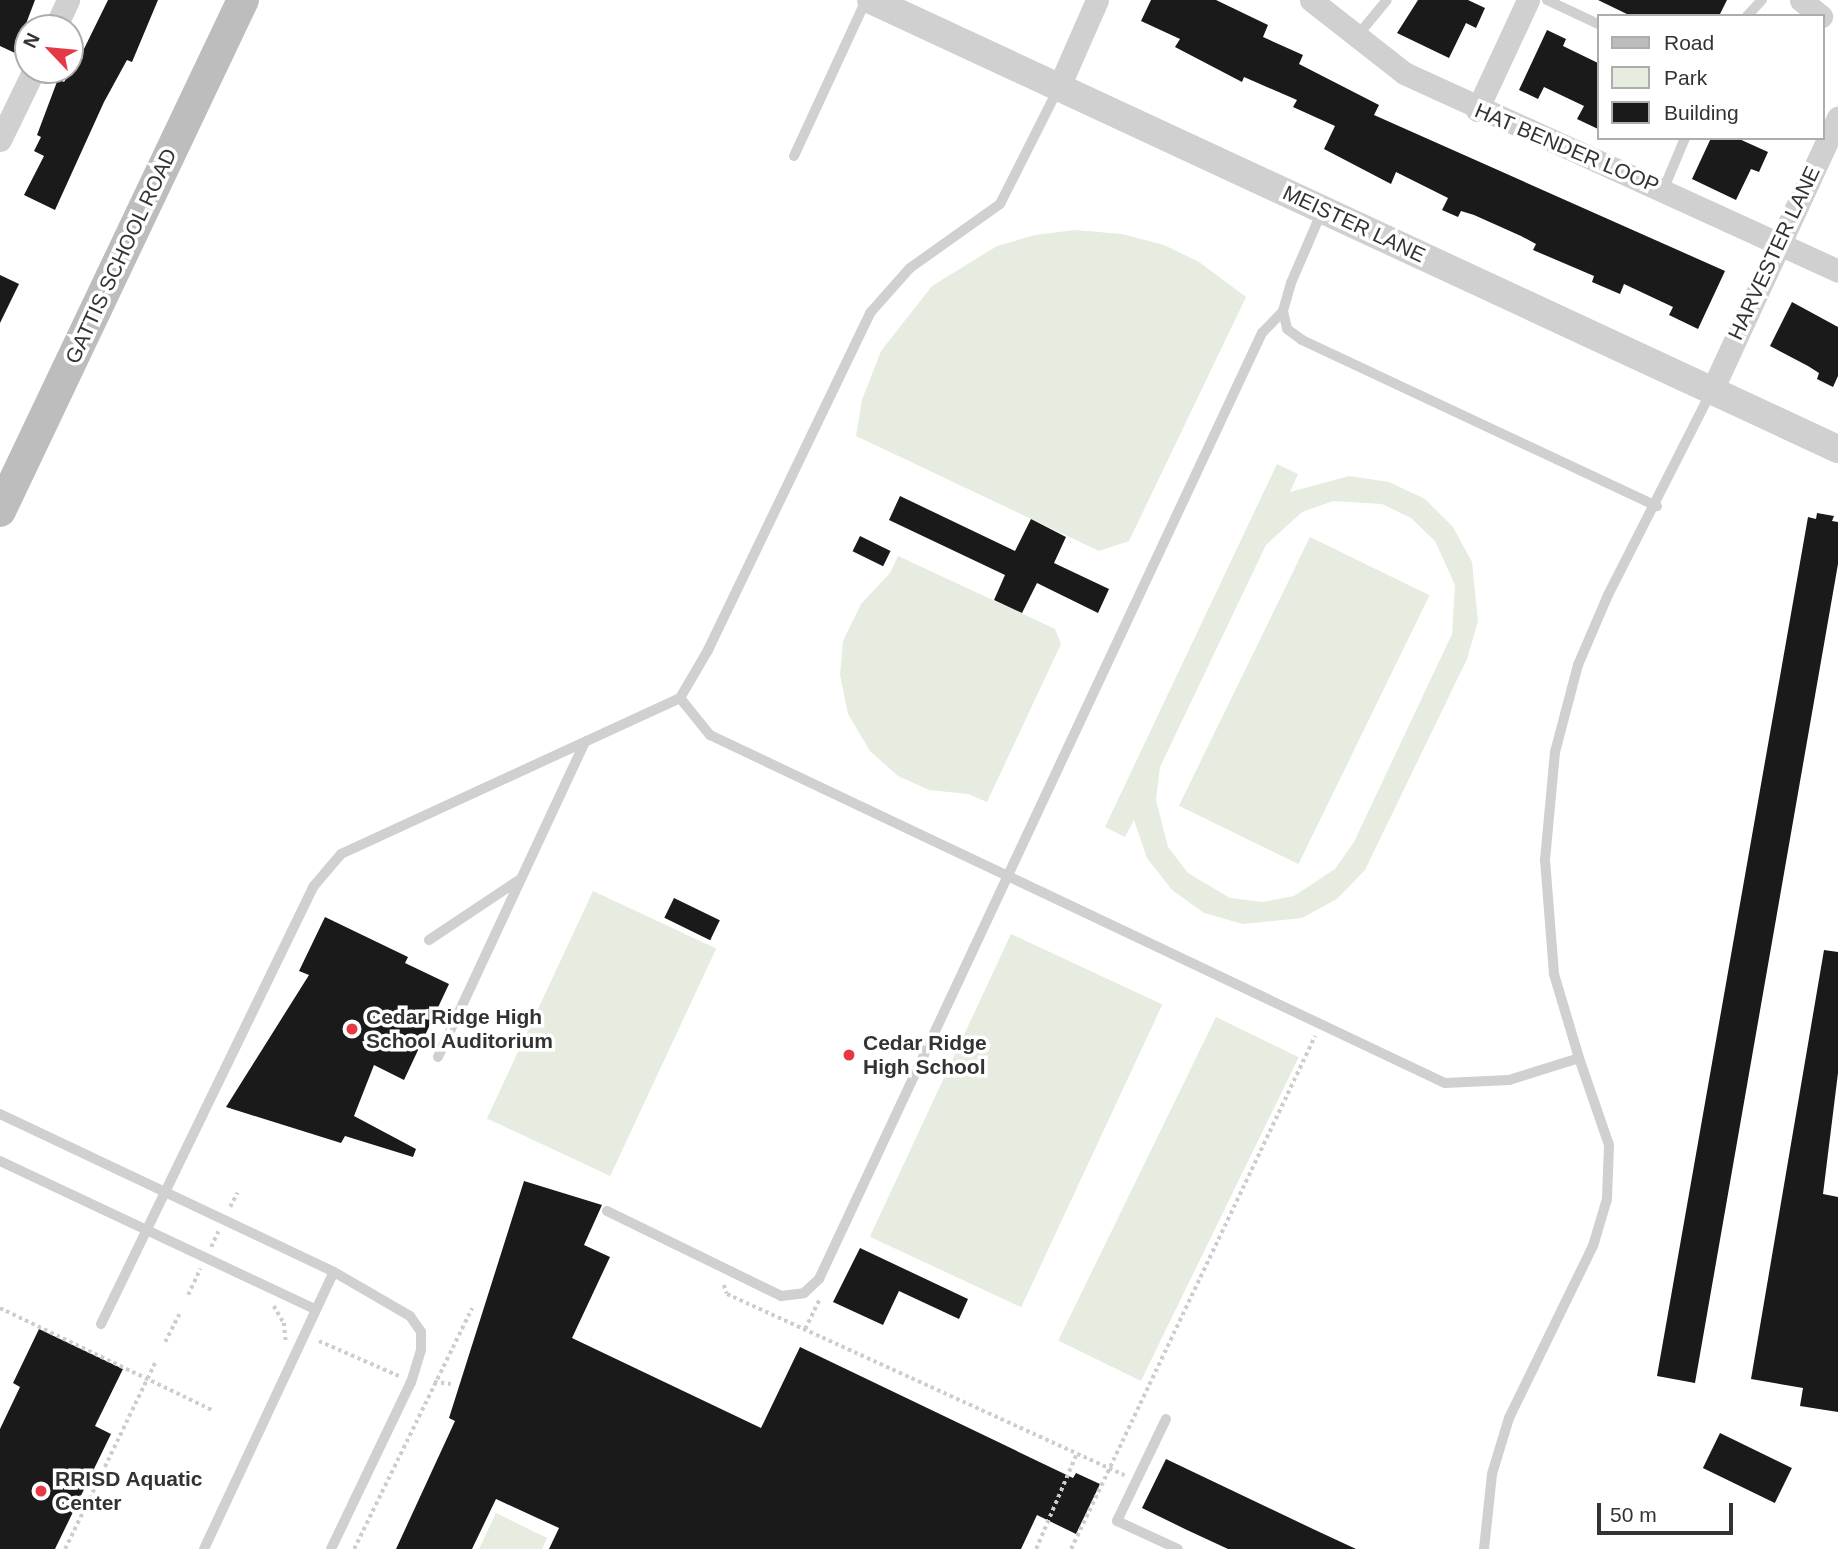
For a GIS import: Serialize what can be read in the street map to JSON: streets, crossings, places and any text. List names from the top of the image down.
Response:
{
  "streets": {
    "main road": ["GATTIS SCHOOL ROAD"],
    "street": ["HAT BENDER LOOP", "MEISTER LANE", "HARVESTER LANE"]
  },
  "crossings": [
    ["HAT BENDER LOOP", "HARVESTER LANE"],
    ["MEISTER LANE", "HARVESTER LANE"]
  ],
  "places": ["Cedar Ridge High School Auditorium", "Cedar Ridge High School", "RRISD Aquatic Center"],
  "legend": ["Road", "Park", "Building"],
  "scale_bar": "50 m",
  "north": "top left"
}
